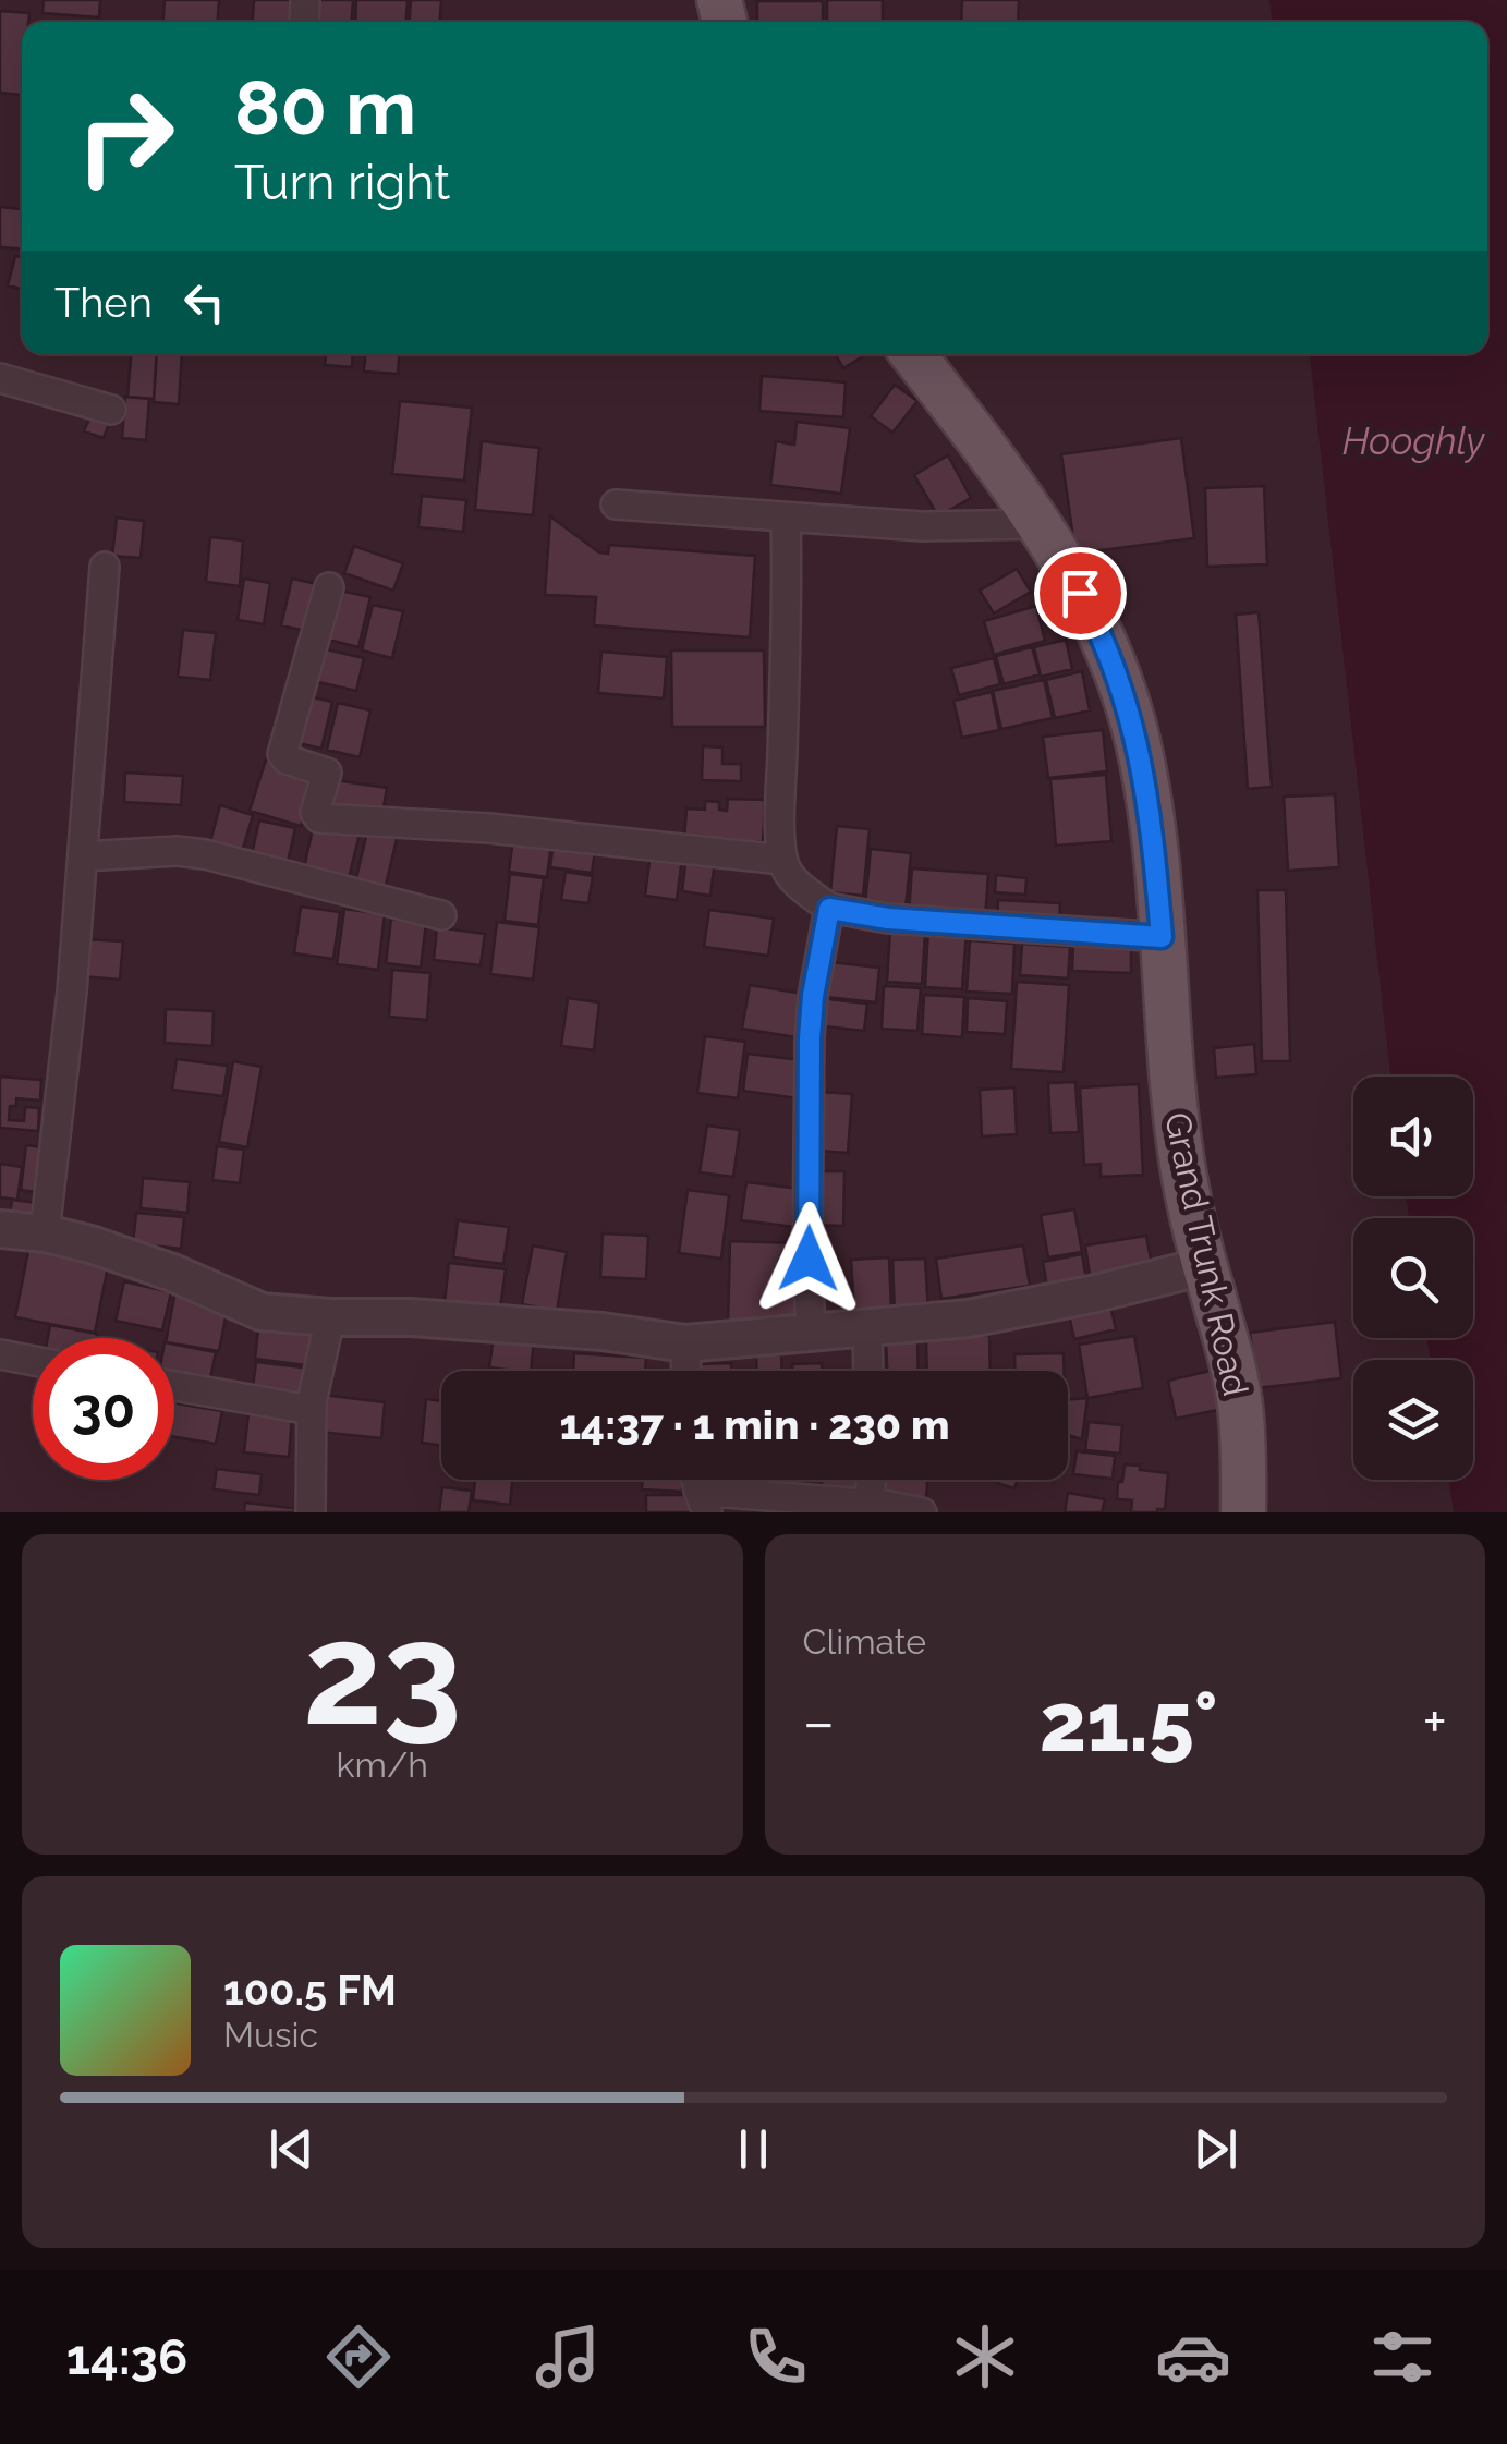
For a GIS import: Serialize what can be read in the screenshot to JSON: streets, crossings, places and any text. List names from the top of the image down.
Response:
{
  "streets": {
    "main road": ["Grand Trunk Road"]
  },
  "water": ["Hooghly"],
  "page": {
    "turn": ["80 m", "Turn right"],
    "then": "Then",
    "limit": "30",
    "trip": "14:37 · 1 min · 230 m",
    "tile": [
      ["23", "km/h"],
      "Climate"
    ],
    "heat": ["−", "21.5°", "+"],
    "song": ["100.5 FM", "Music"],
    "tabs": "14:36"
  }
}
